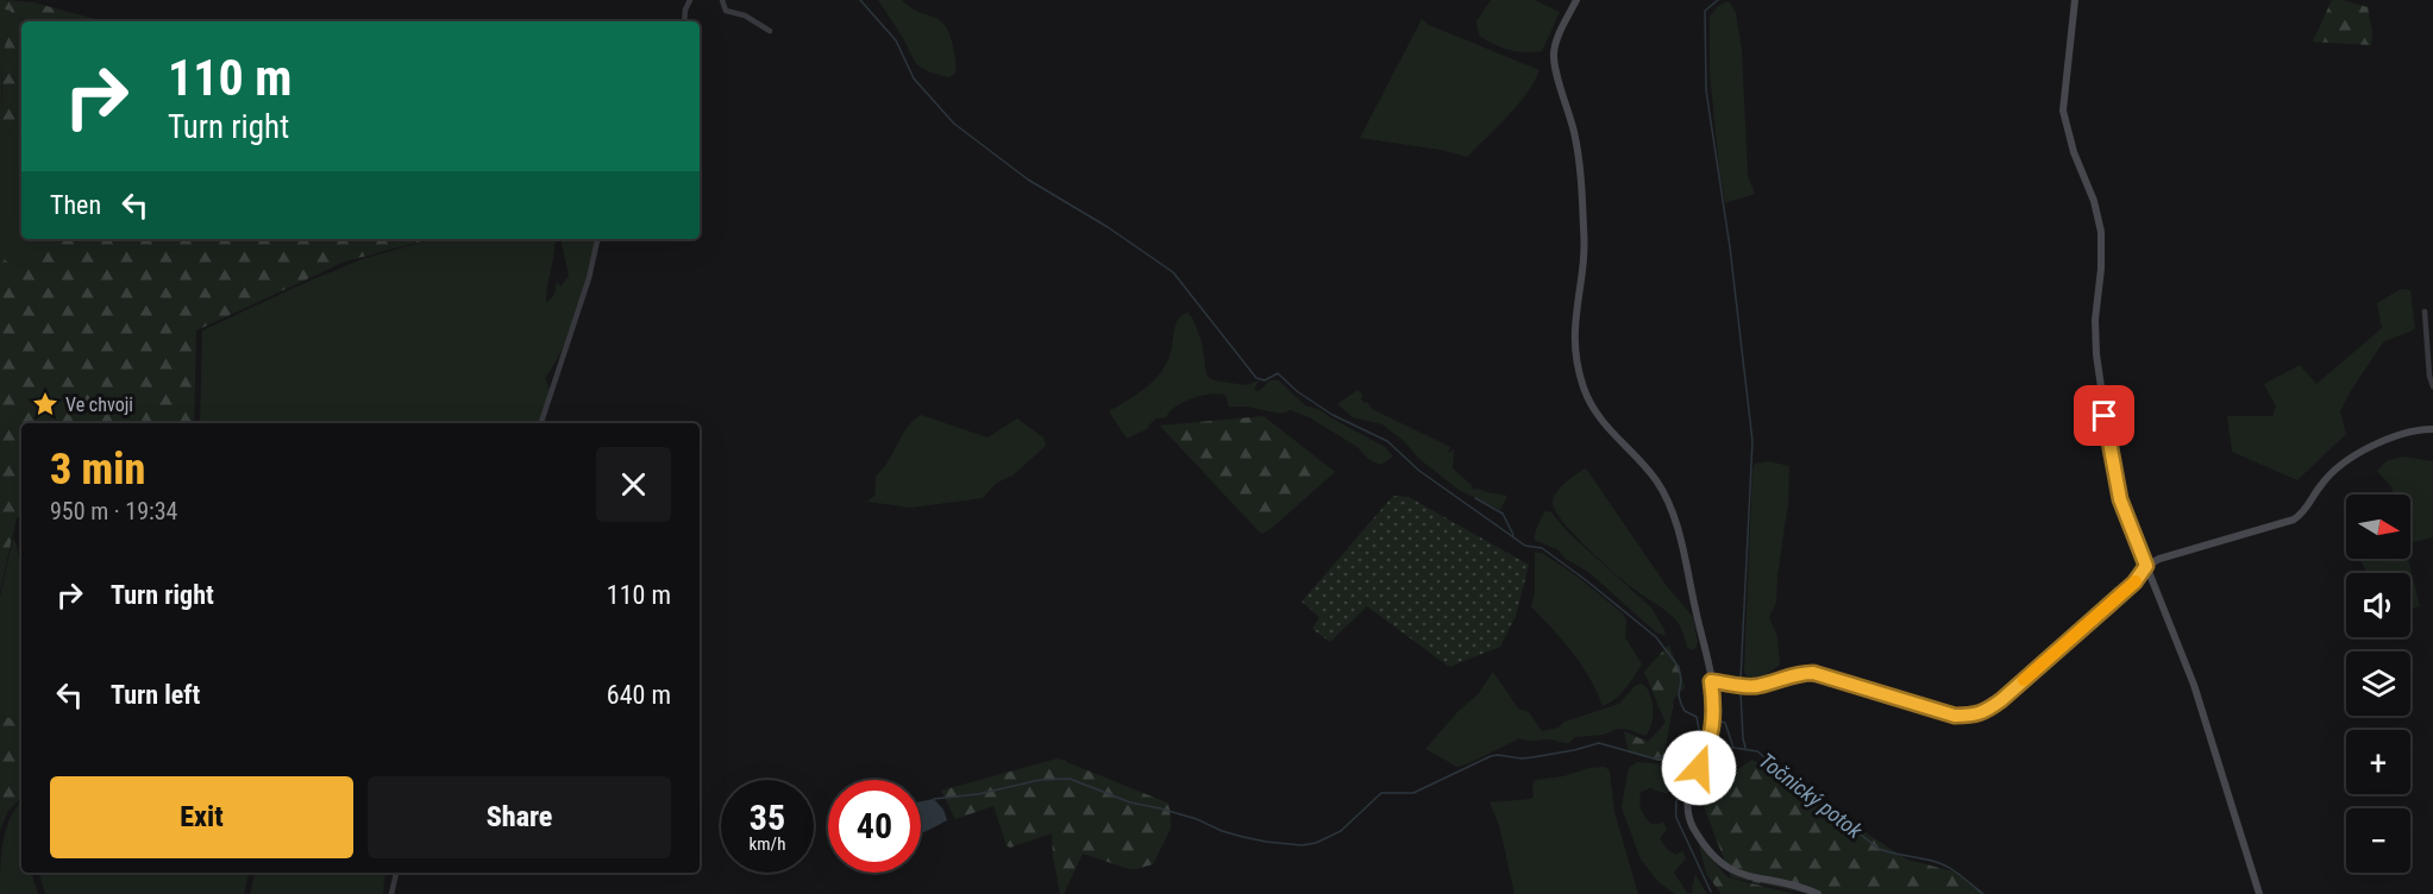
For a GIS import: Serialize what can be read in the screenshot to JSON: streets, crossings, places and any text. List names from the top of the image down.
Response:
{
  "water": ["Točnický potok"],
  "places": {
    "place": ["Ve chvoji"]
  },
  "north": "right",
  "page": {
    "turn": ["110 m", "Turn right"],
    "then": "Then",
    "heading": ["3 min", "950 m · 19:34"],
    "map_buttons": ["+", "−"],
    "list": [
      {
        "name": "Turn right",
        "value": "110 m"
      },
      {
        "name": "Turn left",
        "value": "640 m"
      }
    ],
    "buttons": ["Exit", "Share"],
    "speed": "35 km/h",
    "limit": "40"
  }
}
